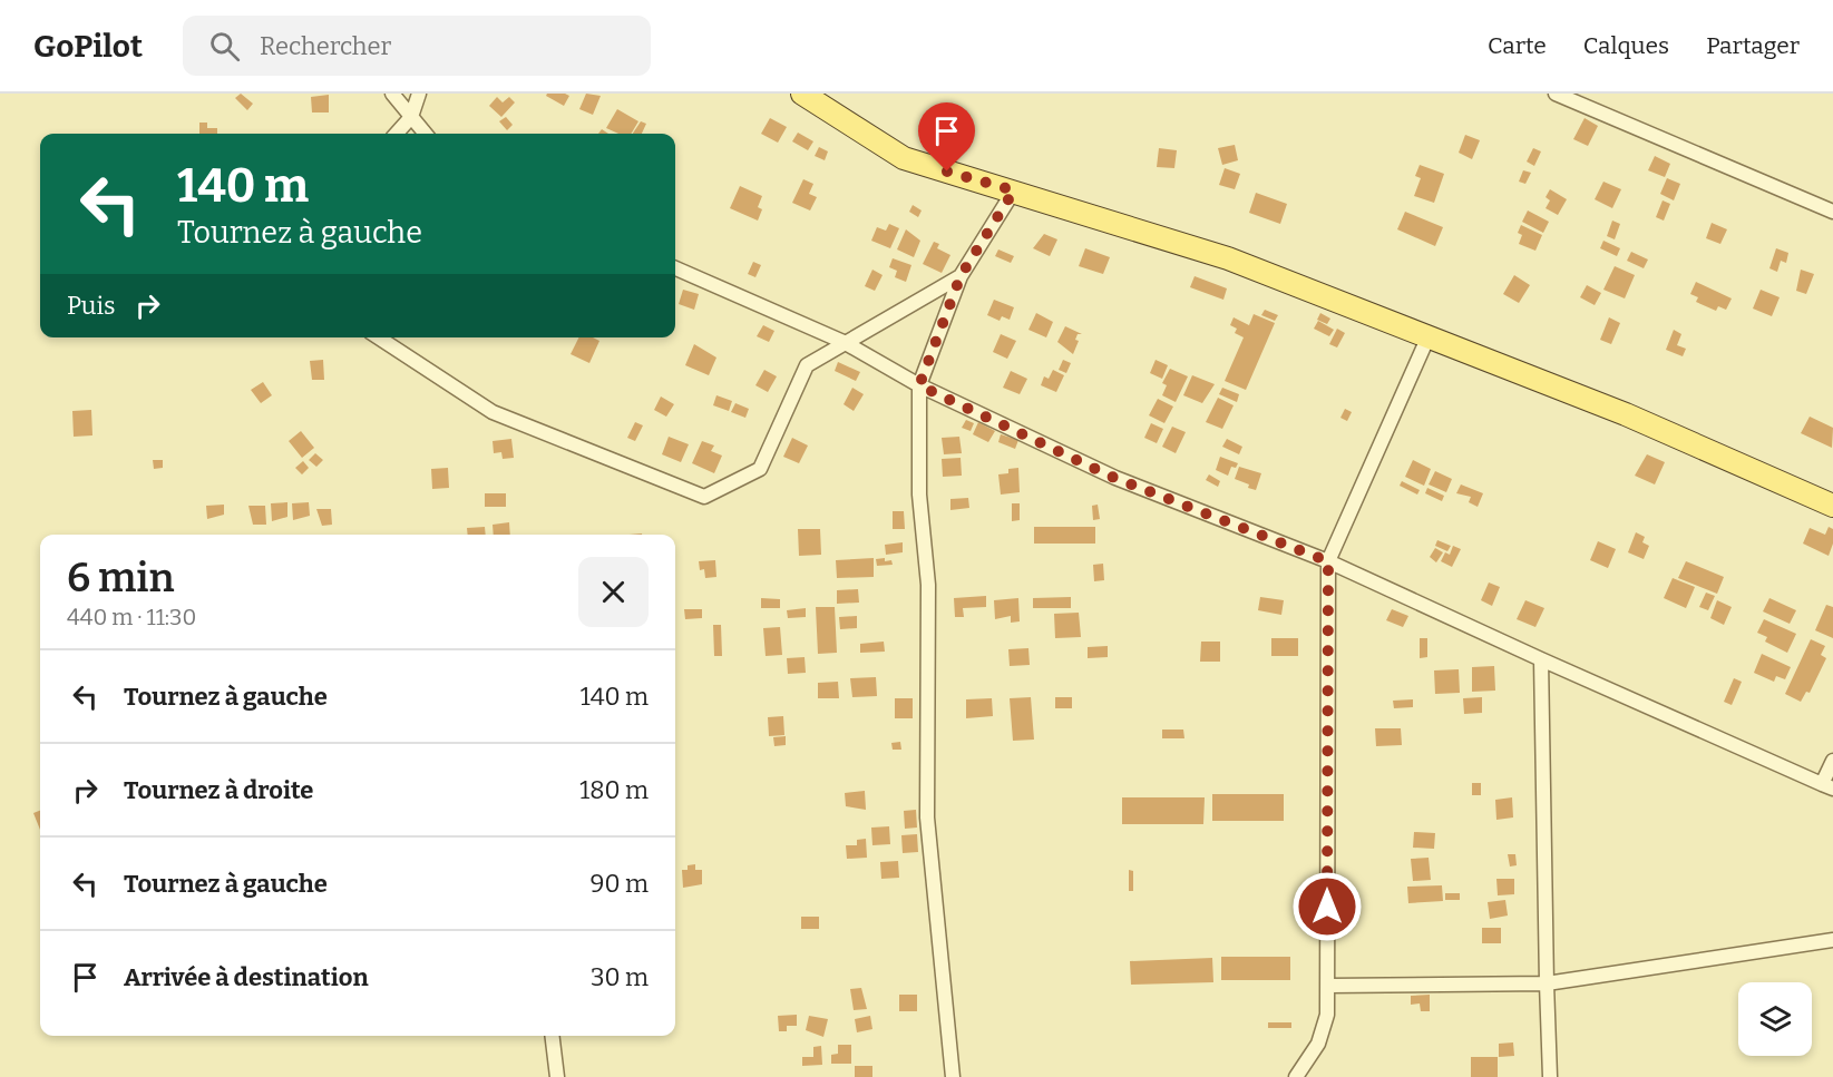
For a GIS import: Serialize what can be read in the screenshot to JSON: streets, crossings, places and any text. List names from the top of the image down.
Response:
{
  "page": {
    "header": "GoPilot",
    "search": "Rechercher",
    "nav": ["Carte", "Calques", "Partager"],
    "turn": ["140 m", "Tournez à gauche"],
    "then": "Puis",
    "heading": ["6 min", "440 m · 11:30"],
    "list": [
      {
        "name": "Tournez à gauche",
        "value": "140 m"
      },
      {
        "name": "Tournez à droite",
        "value": "180 m"
      },
      {
        "name": "Tournez à gauche",
        "value": "90 m"
      },
      {
        "name": "Arrivée à destination",
        "value": "30 m"
      }
    ]
  }
}
